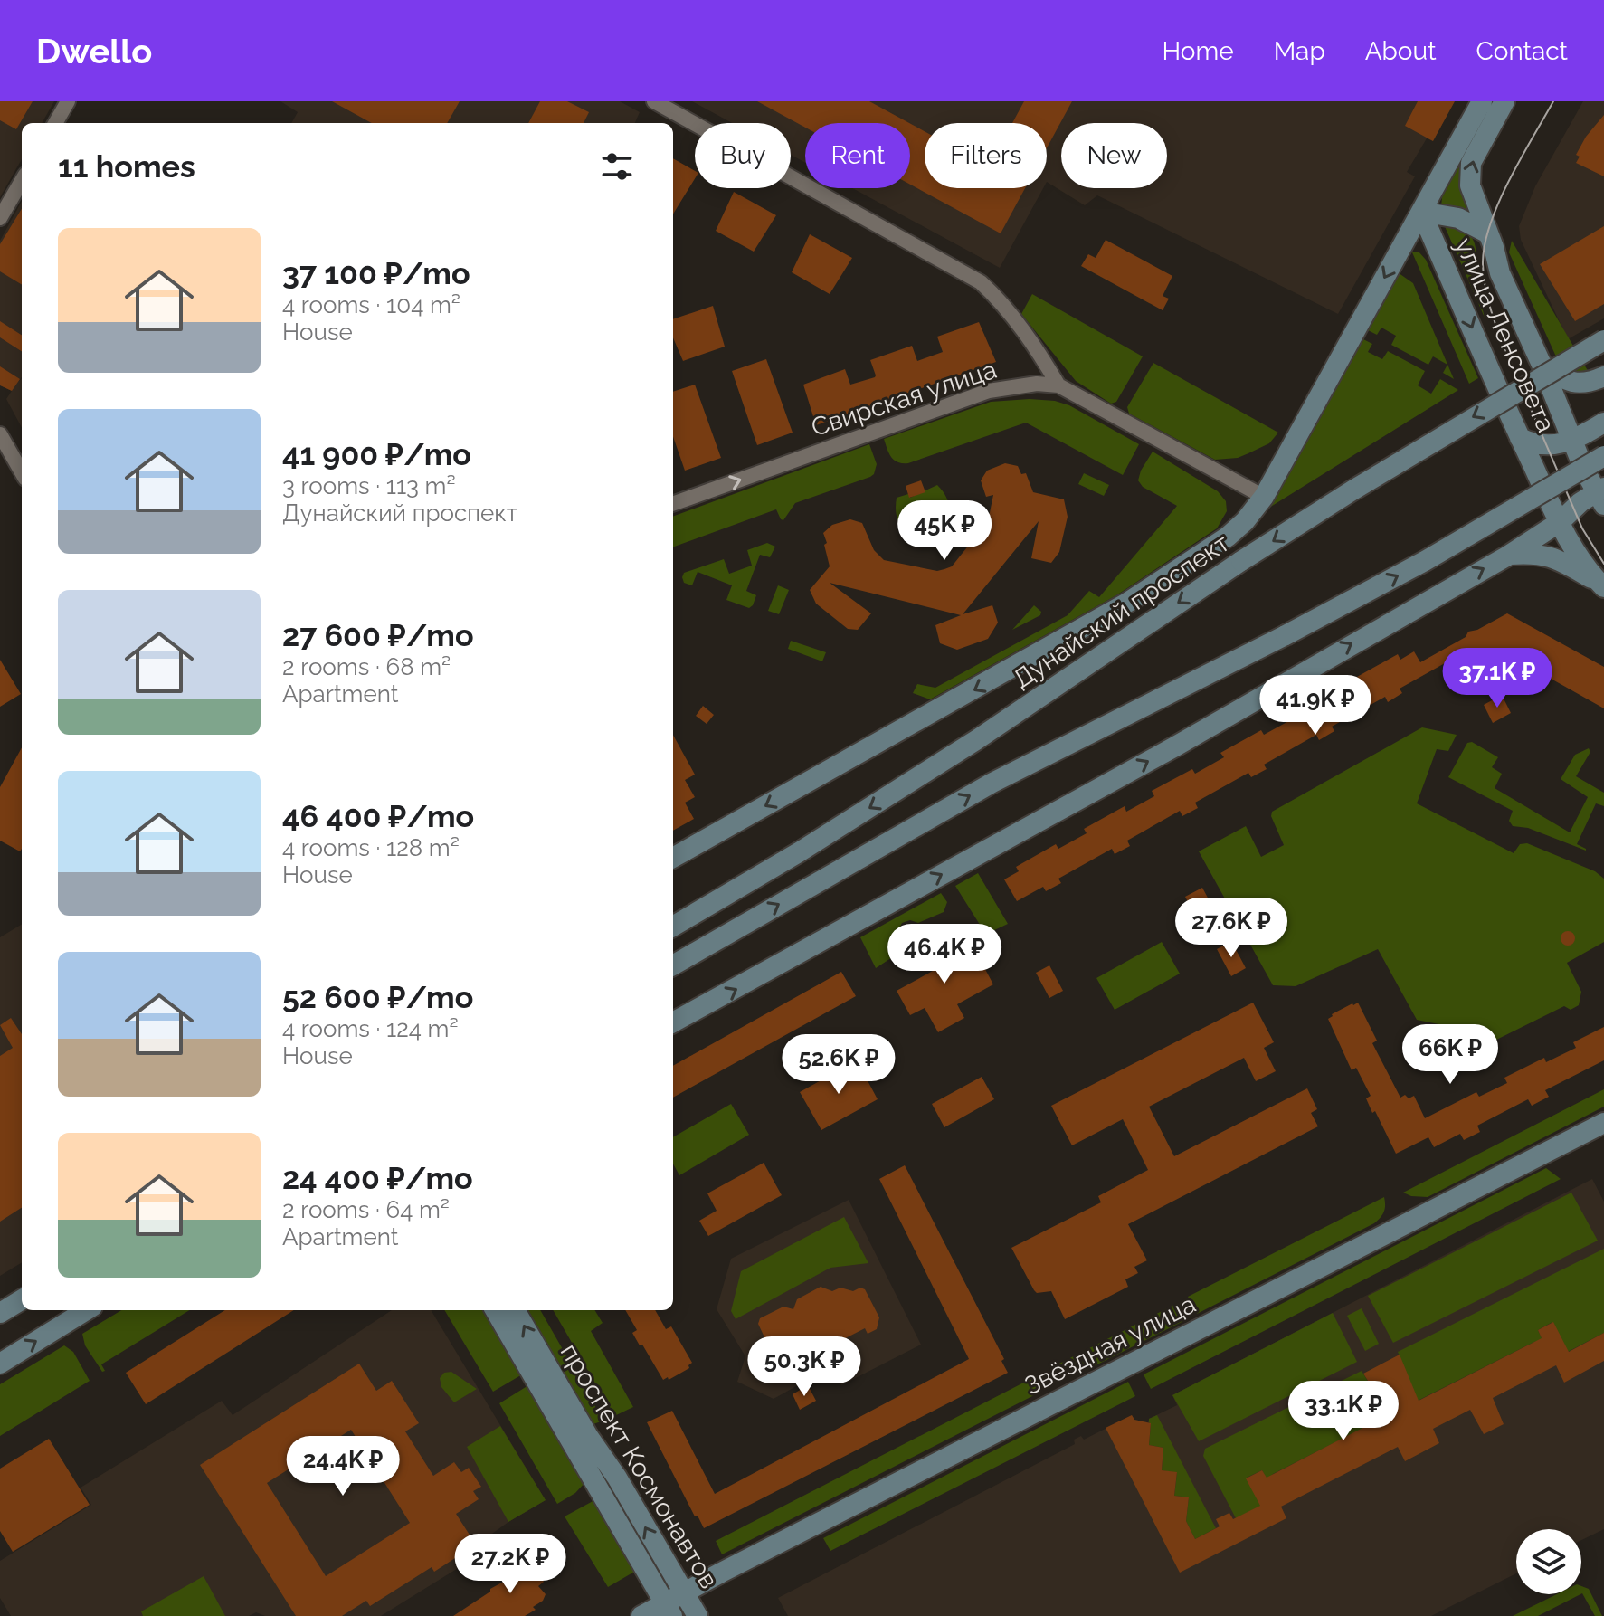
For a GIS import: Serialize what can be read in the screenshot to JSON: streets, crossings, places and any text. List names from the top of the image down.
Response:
{
  "streets": {
    "street": [
      "улица Ленсовета",
      "Свирская улица",
      "Дунайский проспект",
      "Звёздная улица",
      "проспект Космонавтов"
    ]
  },
  "crossings": [
    ["Звёздная улица", "проспект Космонавтов"]
  ],
  "one_way": ["Свирская улица"],
  "page": {
    "header": "Dwello",
    "nav": [
      "Home",
      "Map",
      "About",
      "Contact"
    ],
    "chip": [
      "Buy",
      "Rent",
      "Filters",
      "New"
    ],
    "heading": "11 homes",
    "list": [
      {
        "name": "37 100 ₽/mo",
        "note": "4 rooms · 104 m² · House"
      },
      {
        "name": "41 900 ₽/mo",
        "note": "3 rooms · 113 m² · Дунайский проспект"
      },
      {
        "name": "27 600 ₽/mo",
        "note": "2 rooms · 68 m² · Apartment"
      },
      {
        "name": "46 400 ₽/mo",
        "note": "4 rooms · 128 m² · House"
      },
      {
        "name": "52 600 ₽/mo",
        "note": "4 rooms · 124 m² · House"
      },
      {
        "name": "24 400 ₽/mo",
        "note": "2 rooms · 64 m² · Apartment"
      }
    ],
    "price": [
      "45K ₽",
      "37.1K ₽",
      "41.9K ₽",
      "27.6K ₽",
      "46.4K ₽",
      "66K ₽",
      "52.6K ₽",
      "50.3K ₽",
      "33.1K ₽",
      "24.4K ₽",
      "27.2K ₽"
    ]
  }
}
